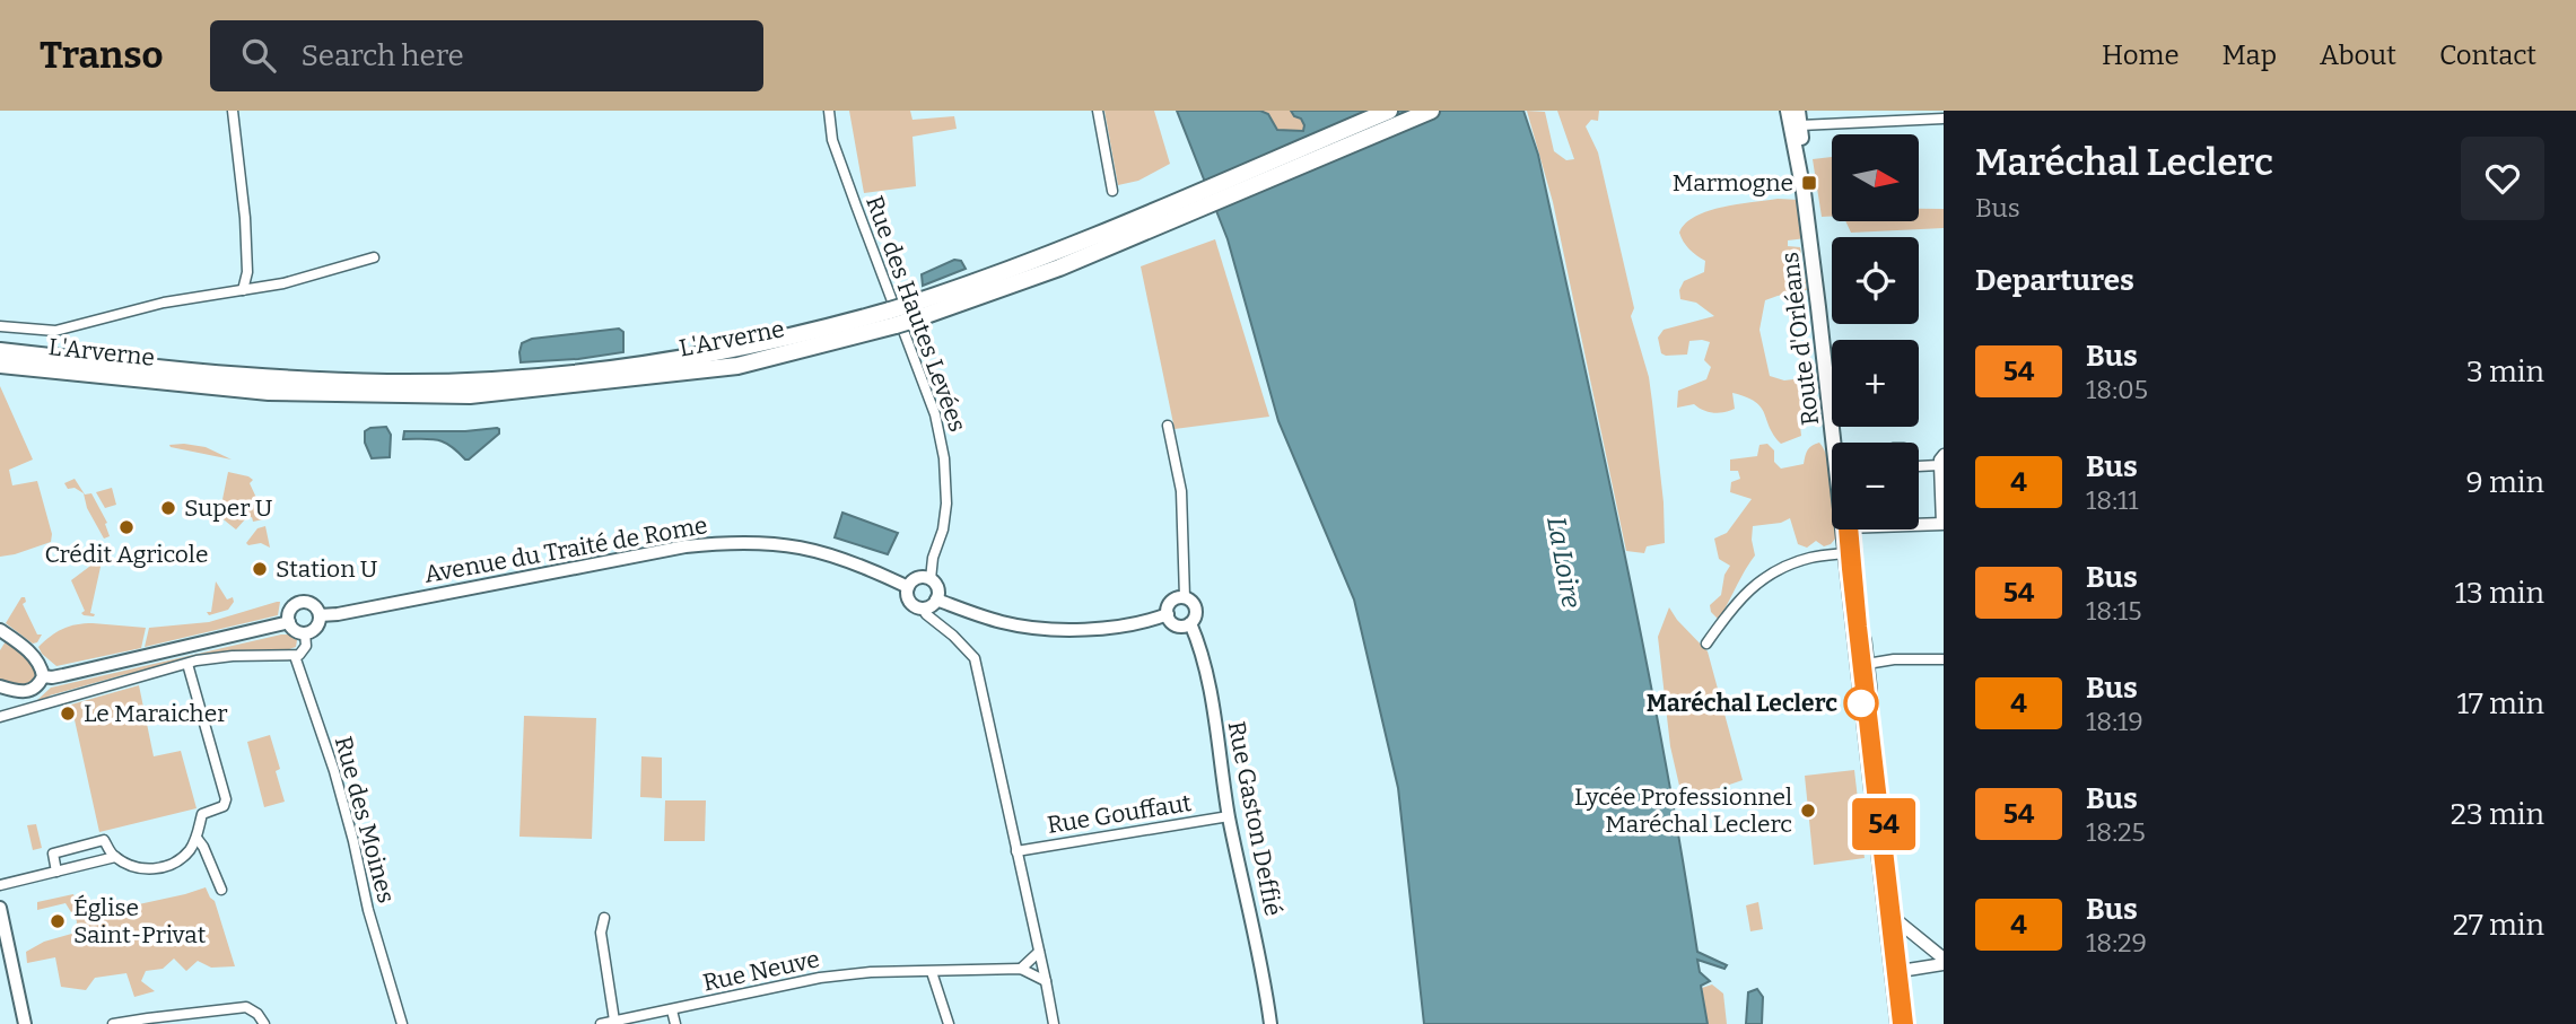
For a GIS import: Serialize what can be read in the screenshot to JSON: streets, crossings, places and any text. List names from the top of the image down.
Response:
{
  "streets": {
    "highway": ["L'Arverne"],
    "main road": ["Route d'Orléans", "Avenue du Traité de Rome", "Rue Gaston Deffié"],
    "street": [
      "Rue des Hautes Levées",
      "Rue Gouffaut",
      "Rue des Moines",
      "Rue Neuve"
    ]
  },
  "crossings": [
    ["Rue des Hautes Levées", "Avenue du Traité de Rome"],
    ["Rue Gouffaut", "Rue Gaston Deffié"]
  ],
  "water": ["La Loire"],
  "places": {
    "transit": ["Marmogne"],
    "other": [
      "Super U",
      "Crédit Agricole",
      "Station U",
      "Maréchal Leclerc",
      "Le Maraicher",
      "Lycée Professionnel Maréchal Leclerc",
      "Église Saint-Privat"
    ]
  },
  "lines": ["bus line 54"],
  "north": "right",
  "page": {
    "header": "Transo",
    "search": "Search here",
    "nav": [
      "Home",
      "Map",
      "About",
      "Contact"
    ],
    "on_map": "54",
    "heading": [
      ["Maréchal Leclerc", "Bus"],
      "Departures"
    ],
    "map_buttons": ["+", "−"],
    "list": [
      {
        "mark": "54",
        "name": "Bus",
        "note": "18:05",
        "value": "3 min"
      },
      {
        "mark": "4",
        "name": "Bus",
        "note": "18:11",
        "value": "9 min"
      },
      {
        "mark": "54",
        "name": "Bus",
        "note": "18:15",
        "value": "13 min"
      },
      {
        "mark": "4",
        "name": "Bus",
        "note": "18:19",
        "value": "17 min"
      },
      {
        "mark": "54",
        "name": "Bus",
        "note": "18:25",
        "value": "23 min"
      },
      {
        "mark": "4",
        "name": "Bus",
        "note": "18:29",
        "value": "27 min"
      }
    ]
  }
}
